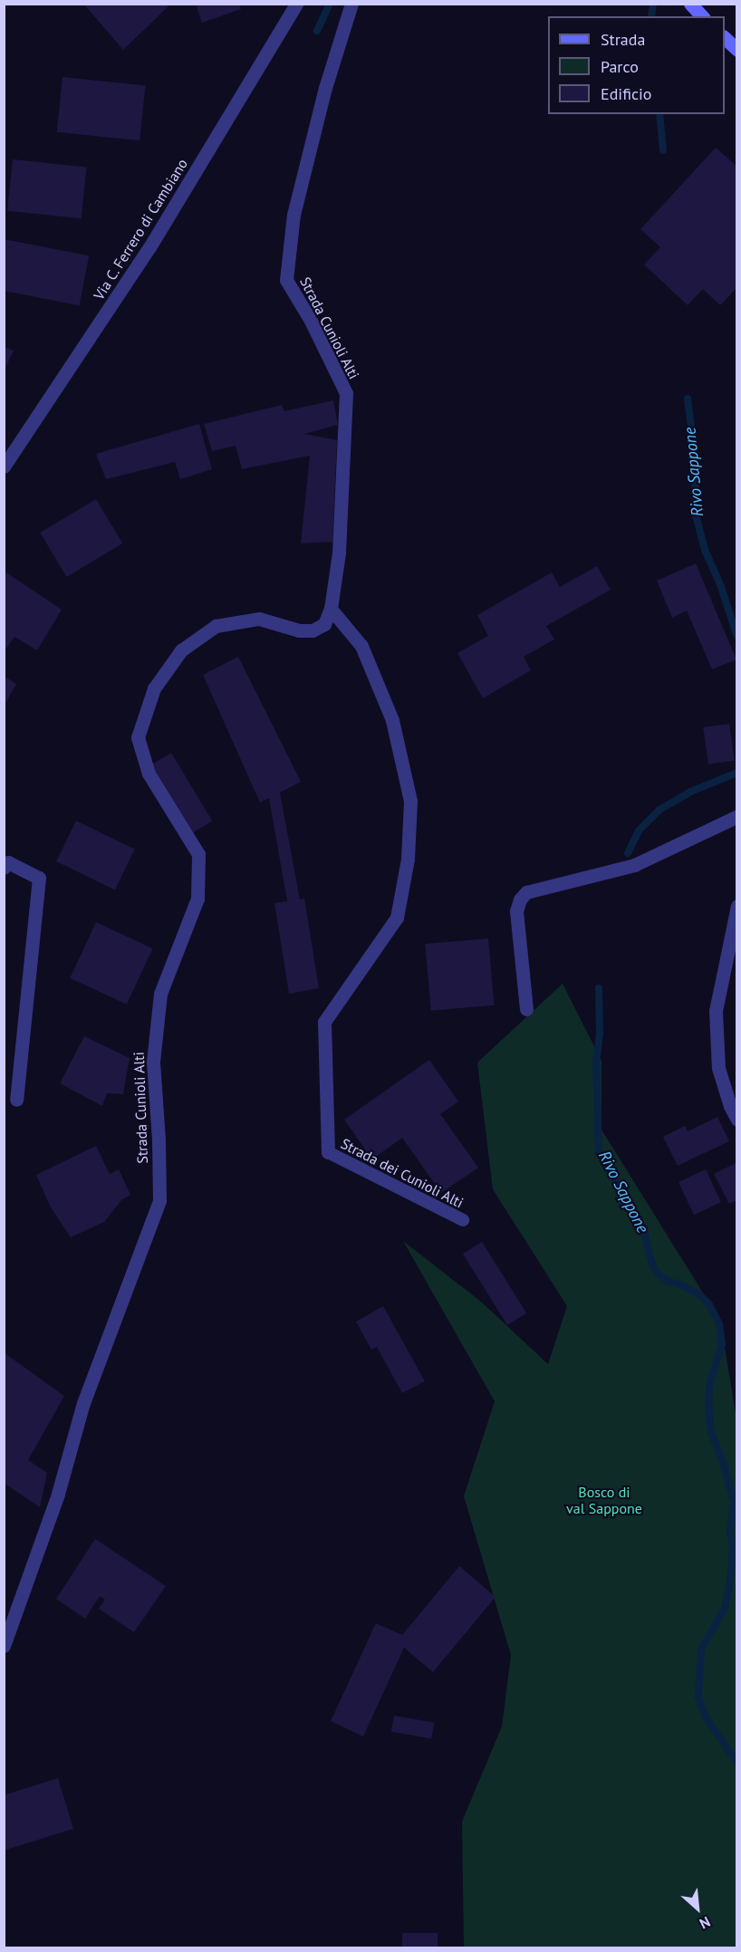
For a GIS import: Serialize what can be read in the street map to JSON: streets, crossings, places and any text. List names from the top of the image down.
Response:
{
  "streets": {
    "street": ["Via C. Ferrero di Cambiano", "Strada Cunioli Alti"],
    "lane": ["Strada dei Cunioli Alti"]
  },
  "water": ["Rivo Sappone"],
  "parks": ["Bosco di val Sappone"],
  "legend": ["Strada", "Parco", "Edificio"],
  "north": "bottom right"
}
